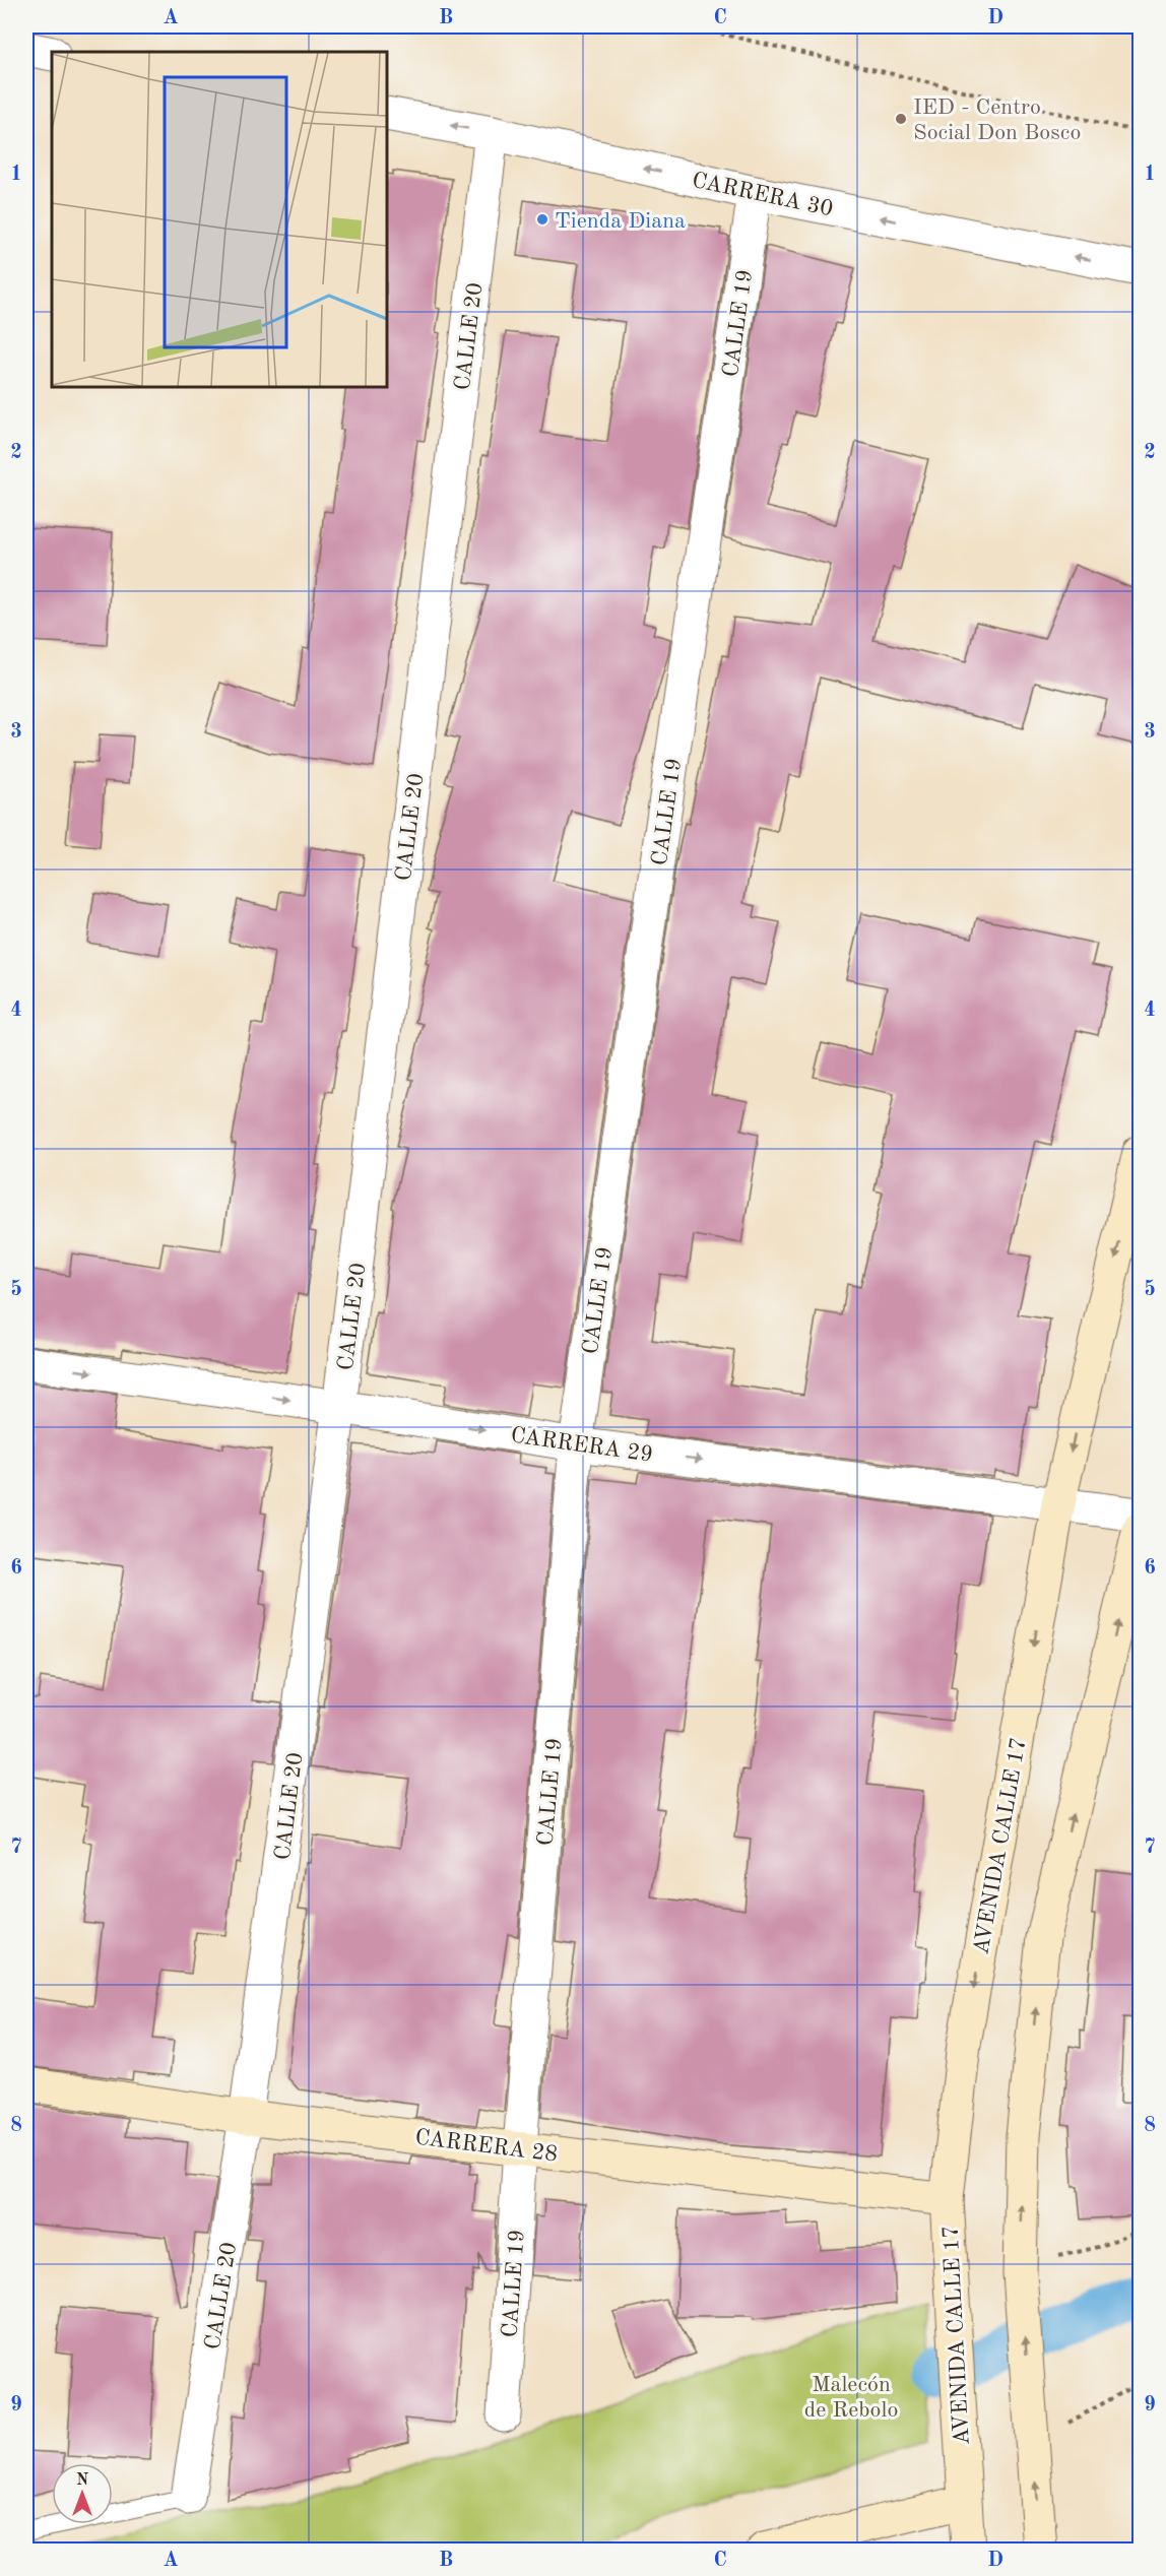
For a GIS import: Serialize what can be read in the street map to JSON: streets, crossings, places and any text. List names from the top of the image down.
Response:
{
  "streets": {
    "main road": ["AVENIDA CALLE 17", "CARRERA 28"],
    "street": [
      "CARRERA 30",
      "CALLE 19",
      "CALLE 20",
      "CARRERA 29"
    ]
  },
  "crossings": [
    ["CARRERA 30", "CALLE 19"],
    ["CARRERA 30", "CALLE 20"],
    ["CALLE 19", "CARRERA 29"],
    ["CALLE 19", "CARRERA 28"],
    ["CALLE 20", "CARRERA 29"],
    ["CALLE 20", "CARRERA 28"],
    ["CARRERA 29", "AVENIDA CALLE 17"],
    ["AVENIDA CALLE 17", "CARRERA 28"]
  ],
  "one_way": ["CARRERA 30", "CARRERA 29"],
  "parks": ["Malecón de Rebolo"],
  "places": ["IED - Centro Social Don Bosco", "Tienda Diana"],
  "north": "top",
  "grid": {
    "columns": [
      "A",
      "B",
      "C",
      "D"
    ],
    "rows": [
      "1",
      "2",
      "3",
      "4",
      "5",
      "6",
      "7",
      "8",
      "9"
    ]
  }
}
